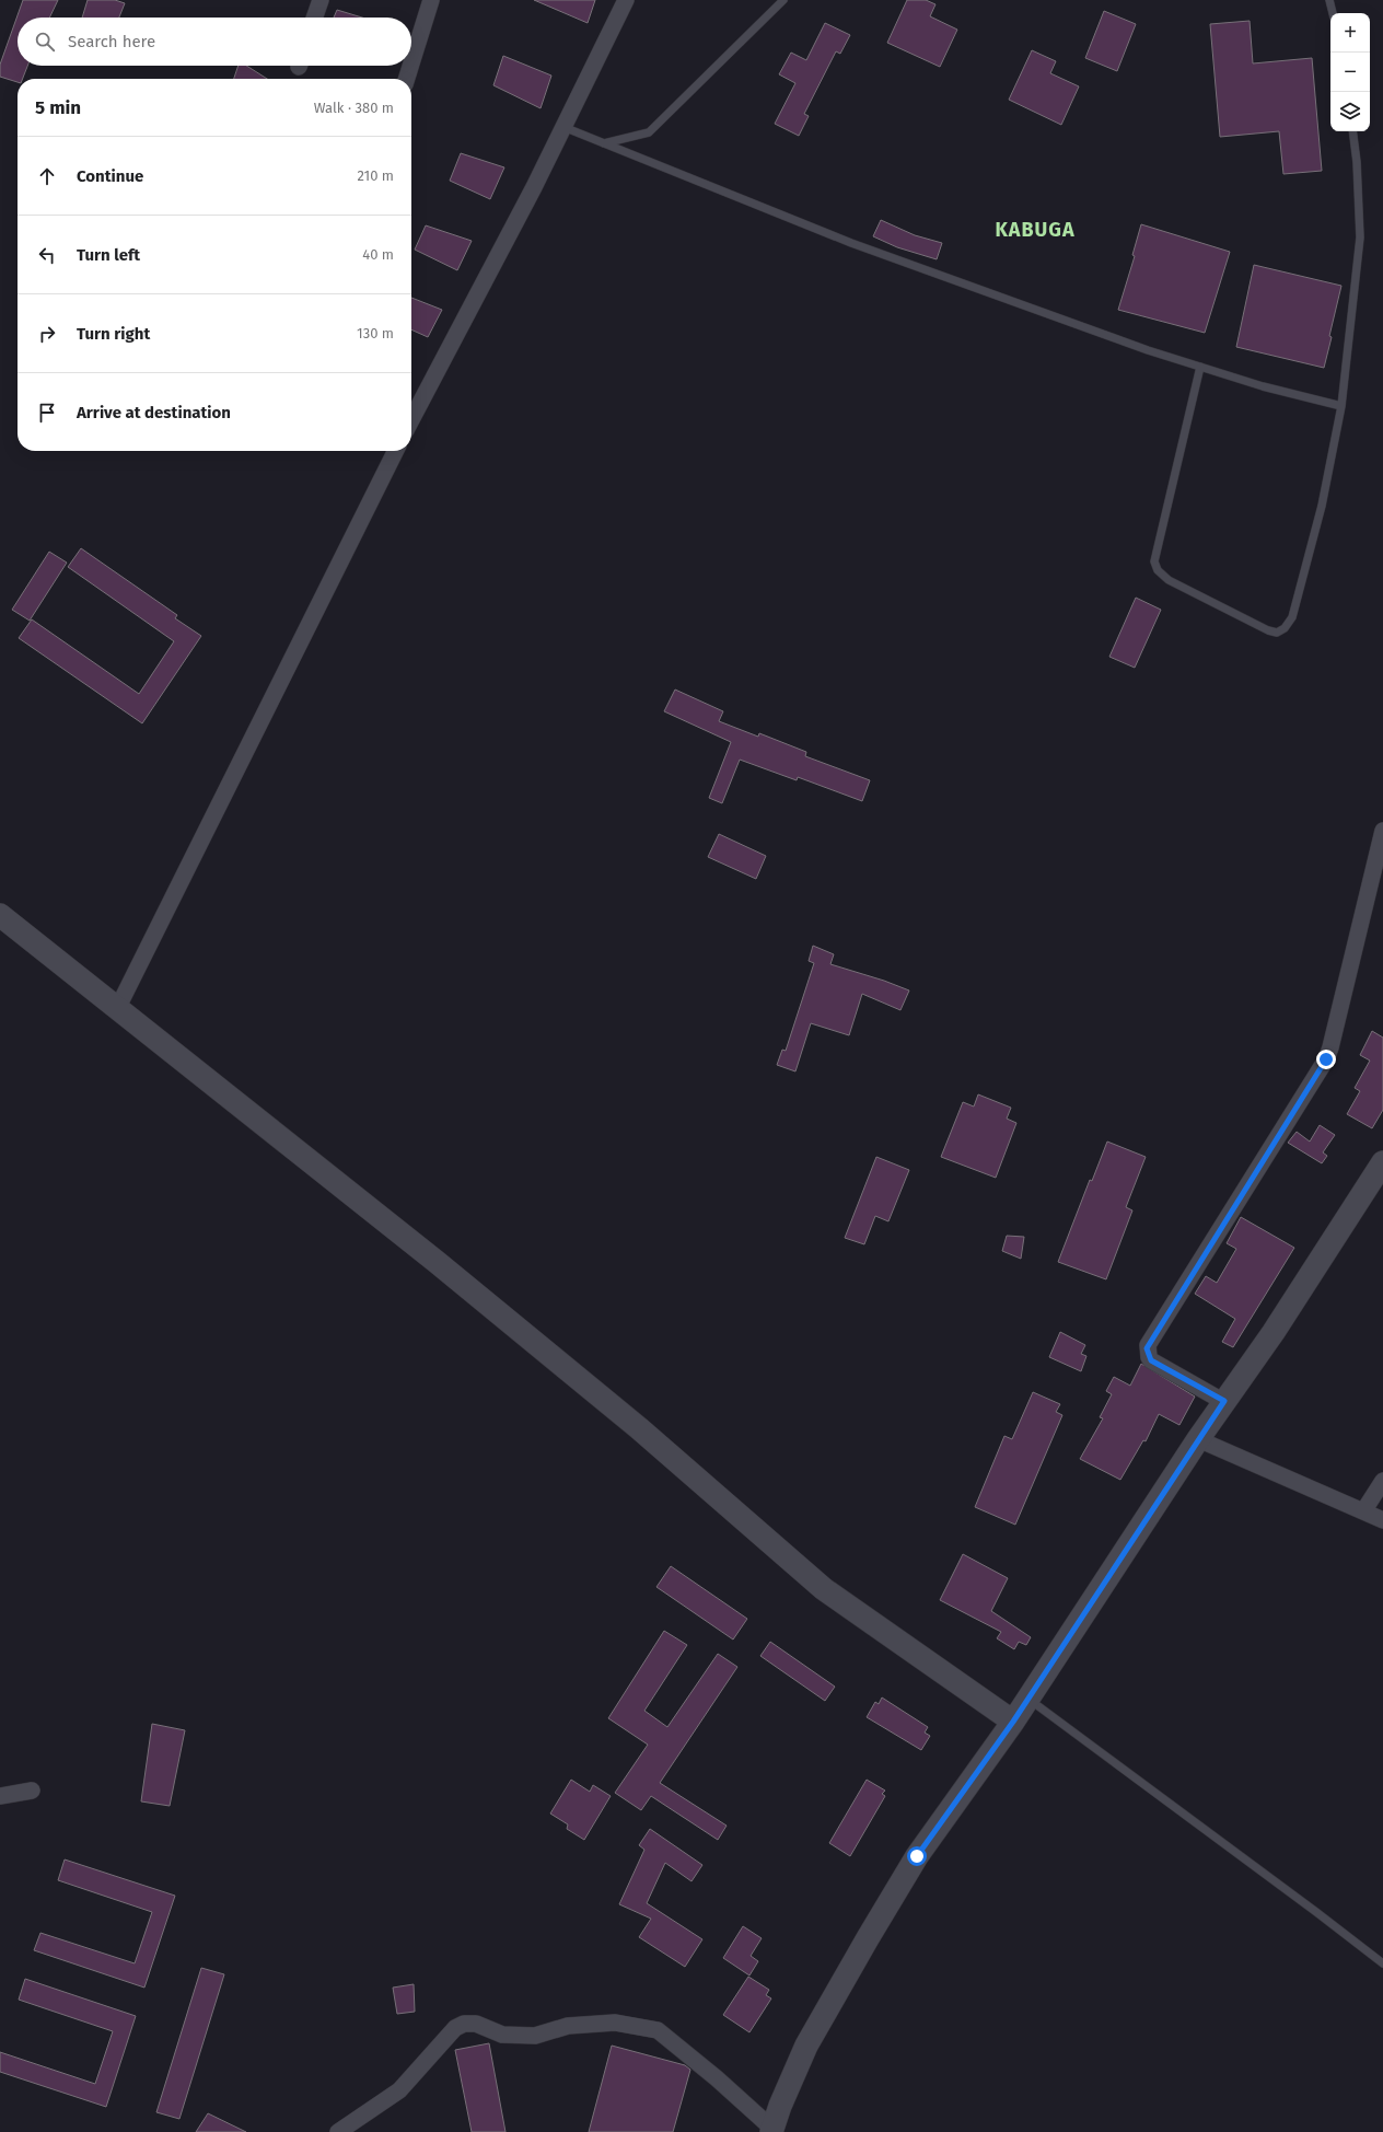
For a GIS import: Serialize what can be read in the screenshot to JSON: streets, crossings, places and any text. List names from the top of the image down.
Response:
{
  "districts": ["KABUGA"],
  "page": {
    "map_buttons": ["+", "−"],
    "search": "Search here",
    "heading": ["5 min", "Walk · 380 m"],
    "list": [
      ["Continue", "210 m"],
      ["Turn left", "40 m"],
      ["Turn right", "130 m"],
      "Arrive at destination"
    ]
  }
}
